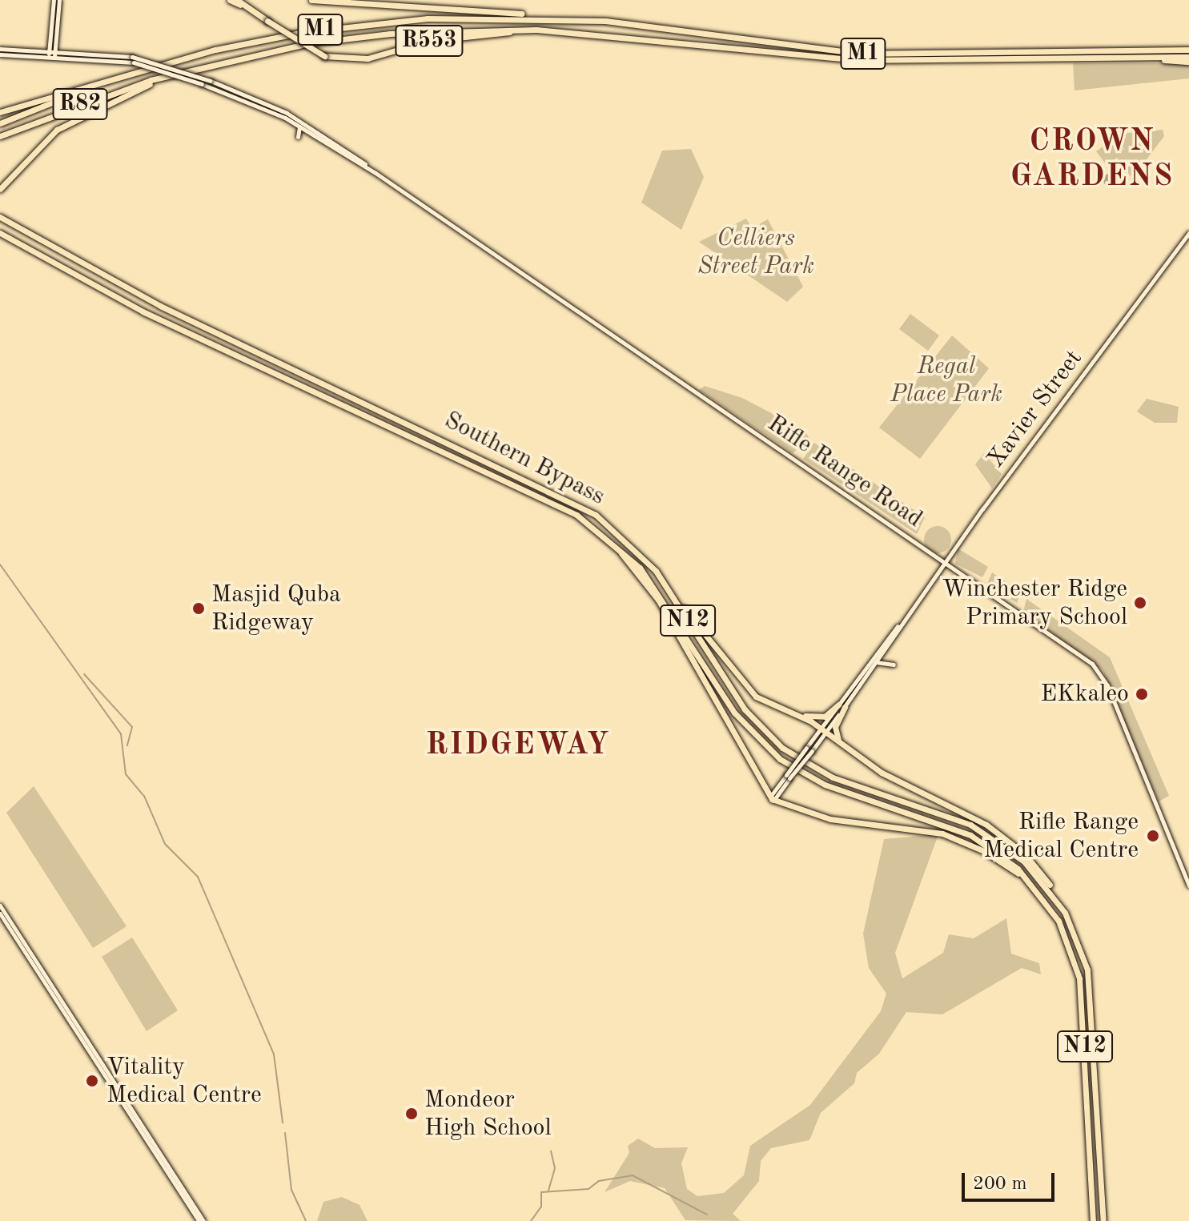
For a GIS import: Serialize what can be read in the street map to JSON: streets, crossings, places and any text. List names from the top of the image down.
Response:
{
  "streets": {
    "highway": [
      "M1",
      "R553",
      "R82",
      "Southern Bypass",
      "N12"
    ],
    "main road": ["Xavier Street", "Rifle Range Road"]
  },
  "crossings": [
    ["M1", "R553"],
    ["M1", "R82"],
    ["Xavier Street", "Rifle Range Road"]
  ],
  "districts": ["CROWN GARDENS", "RIDGEWAY"],
  "parks": ["Celliers Street Park", "Regal Place Park"],
  "places": [
    "Winchester Ridge Primary School",
    "Masjid Quba Ridgeway",
    "EKkaleo",
    "Rifle Range Medical Centre",
    "Vitality Medical Centre",
    "Mondeor High School"
  ],
  "scale_bar": "200 m"
}
